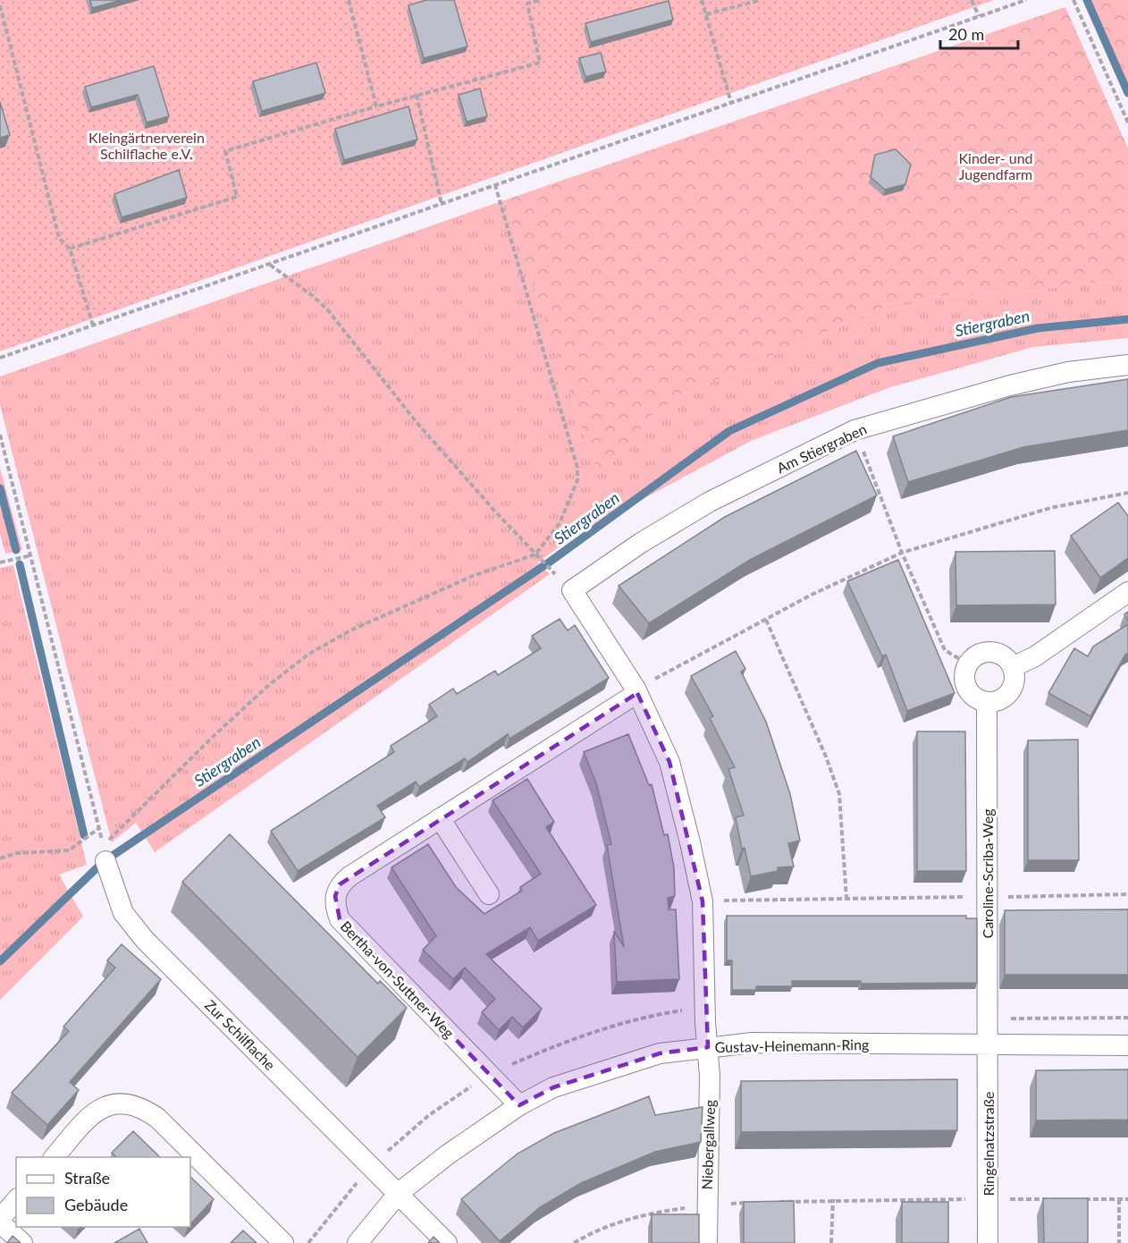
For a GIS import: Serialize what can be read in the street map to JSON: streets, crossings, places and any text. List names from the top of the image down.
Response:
{
  "streets": {
    "street": [
      "Am Stiergraben",
      "Caroline-Scriba-Weg",
      "Bertha-von-Suttner-Weg",
      "Zur Schilflache",
      "Gustav-Heinemann-Ring",
      "Ringelnatzstraße",
      "Niebergallweg"
    ]
  },
  "crossings": [
    ["Am Stiergraben", "Niebergallweg"],
    ["Caroline-Scriba-Weg", "Gustav-Heinemann-Ring"],
    ["Caroline-Scriba-Weg", "Ringelnatzstraße"],
    ["Bertha-von-Suttner-Weg", "Gustav-Heinemann-Ring"],
    ["Bertha-von-Suttner-Weg", "Niebergallweg"],
    ["Zur Schilflache", "Gustav-Heinemann-Ring"],
    ["Gustav-Heinemann-Ring", "Ringelnatzstraße"],
    ["Gustav-Heinemann-Ring", "Niebergallweg"]
  ],
  "water": ["Stiergraben"],
  "parks": ["Kleingärtnerverein Schilflache e.V.", "Kinder- und Jugendfarm"],
  "legend": ["Straße", "Gebäude"],
  "scale_bar": "20 m"
}
